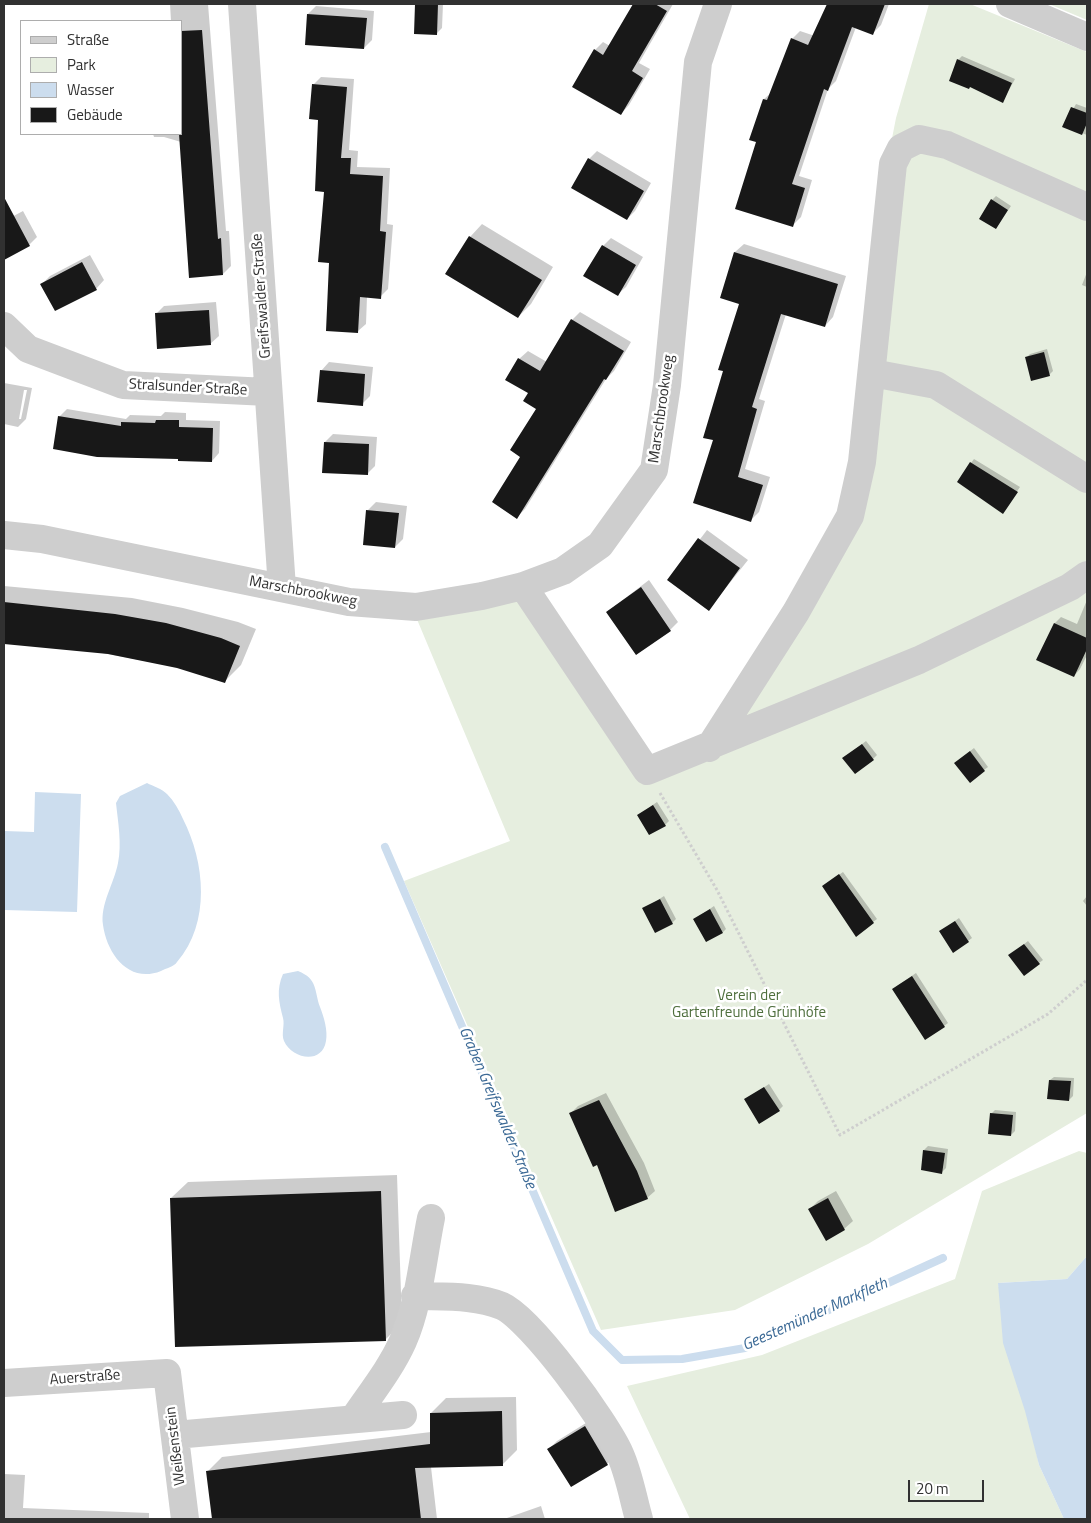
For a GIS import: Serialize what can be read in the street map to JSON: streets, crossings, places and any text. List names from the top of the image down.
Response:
{
  "streets": {
    "street": [
      "Greifswalder Straße",
      "Stralsunder Straße",
      "Marschbrookweg",
      "Auerstraße",
      "Weißenstein"
    ]
  },
  "crossings": [
    ["Greifswalder Straße", "Stralsunder Straße"],
    ["Greifswalder Straße", "Marschbrookweg"],
    ["Auerstraße", "Weißenstein"]
  ],
  "water": ["Graben Greifswalder Straße", "Geestemünder Markfleth"],
  "parks": ["Verein der Gartenfreunde Grünhöfe"],
  "legend": [
    "Straße",
    "Park",
    "Wasser",
    "Gebäude"
  ],
  "scale_bar": "20 m"
}
